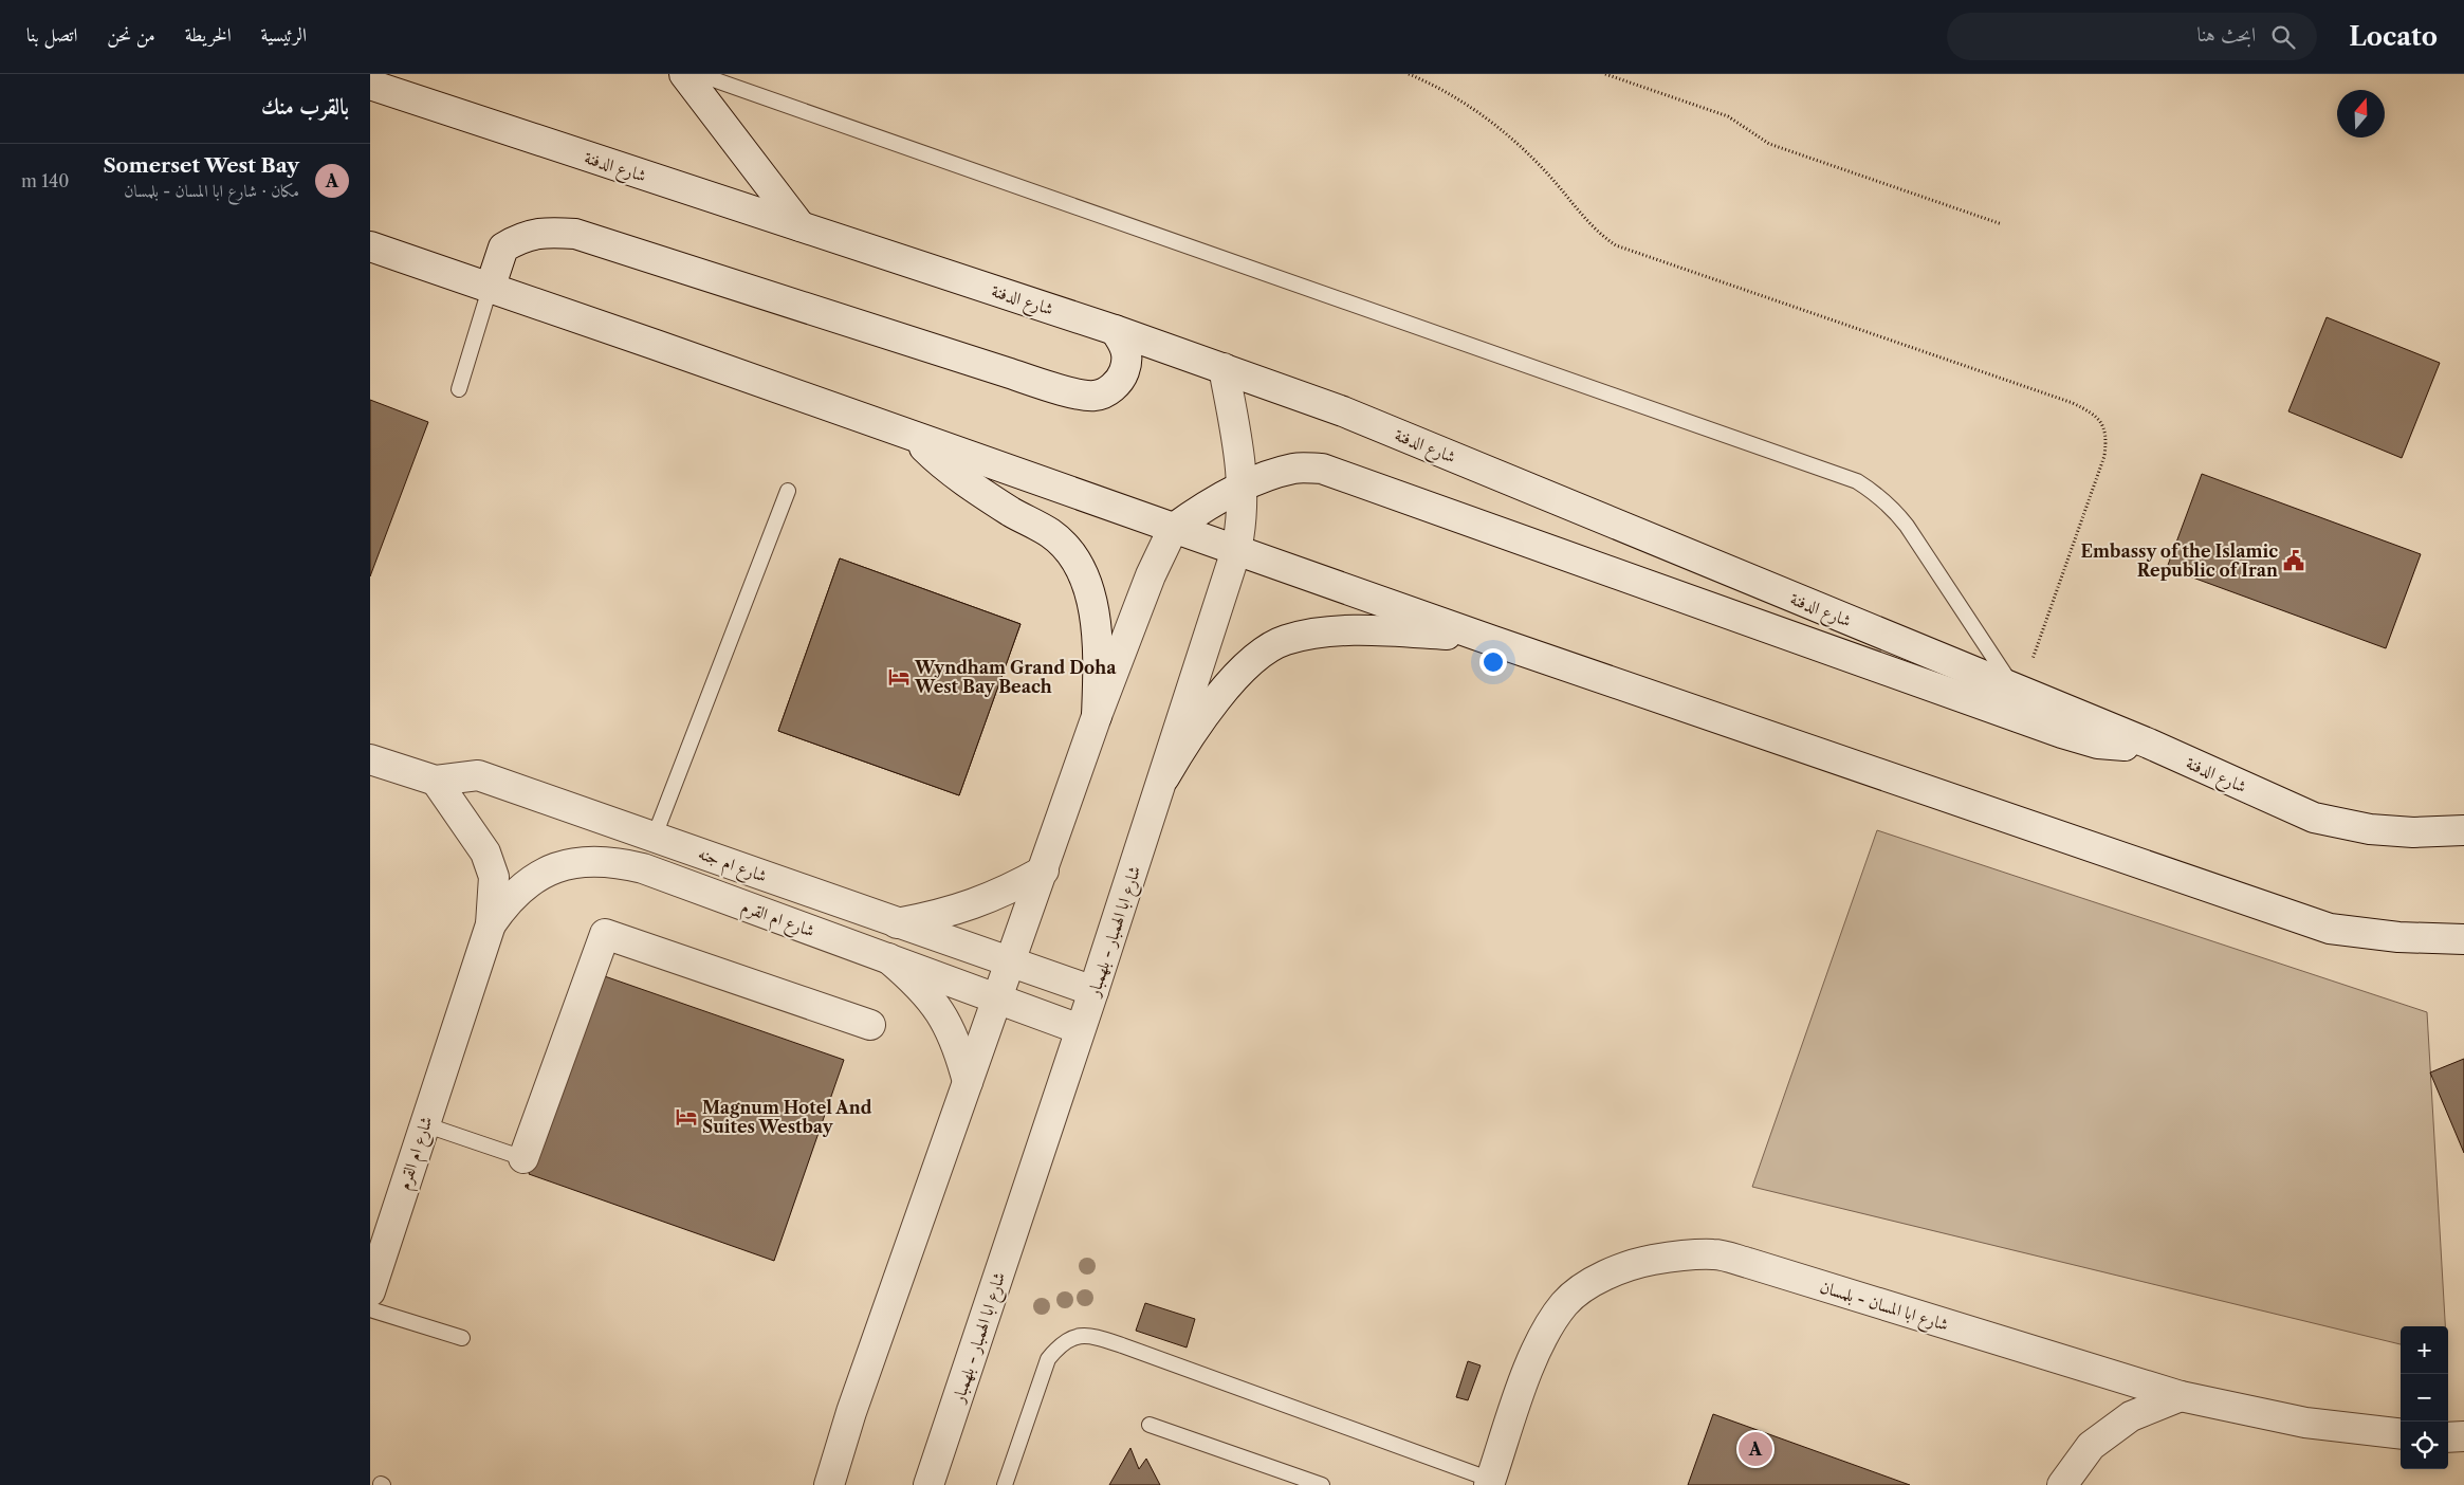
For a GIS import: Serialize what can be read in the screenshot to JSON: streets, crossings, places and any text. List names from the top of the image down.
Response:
{
  "streets": {
    "main road": [
      "شارع الدفنة",
      "شارع ام جنه",
      "شارع ام القرم",
      "شارع ابا الهمبار - بلهمبار",
      "شارع ابا المسان - بلمسان"
    ]
  },
  "crossings": [
    ["شارع الدفنة", "شارع ابا الهمبار - بلهمبار"],
    ["شارع ام جنه", "شارع ام القرم"],
    ["شارع ام جنه", "شارع ابا الهمبار - بلهمبار"],
    ["شارع ام القرم", "شارع ابا الهمبار - بلهمبار"]
  ],
  "places": {
    "public building": ["Embassy of the Islamic Republic of Iran"],
    "hotel": ["Wyndham Grand Doha West Bay Beach", "Magnum Hotel And Suites Westbay"]
  },
  "north": "top",
  "page": {
    "header": "Locato",
    "search": "ابحث هنا",
    "nav": [
      "الرئيسية",
      "الخريطة",
      "من نحن",
      "اتصل بنا"
    ],
    "heading": "بالقرب منك",
    "list": [
      {
        "mark": "A",
        "name": "Somerset West Bay",
        "note": "مكان · شارع ابا المسان - بلمسان",
        "value": "140 m"
      }
    ],
    "map_buttons": ["+", "−"],
    "pins": "A"
  }
}
